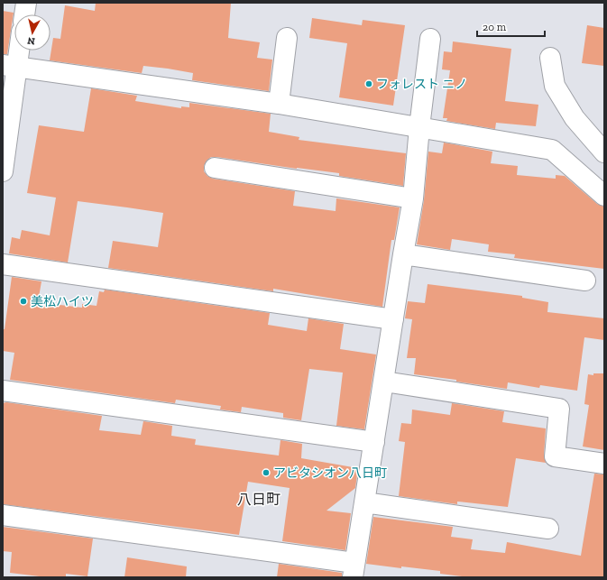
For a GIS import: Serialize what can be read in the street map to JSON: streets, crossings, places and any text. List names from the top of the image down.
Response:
{
  "districts": ["八日町"],
  "places": ["フォレスト ニノ", "美松ハイツ", "アビタシオン八日町"],
  "scale_bar": "20 m",
  "north": "bottom"
}
